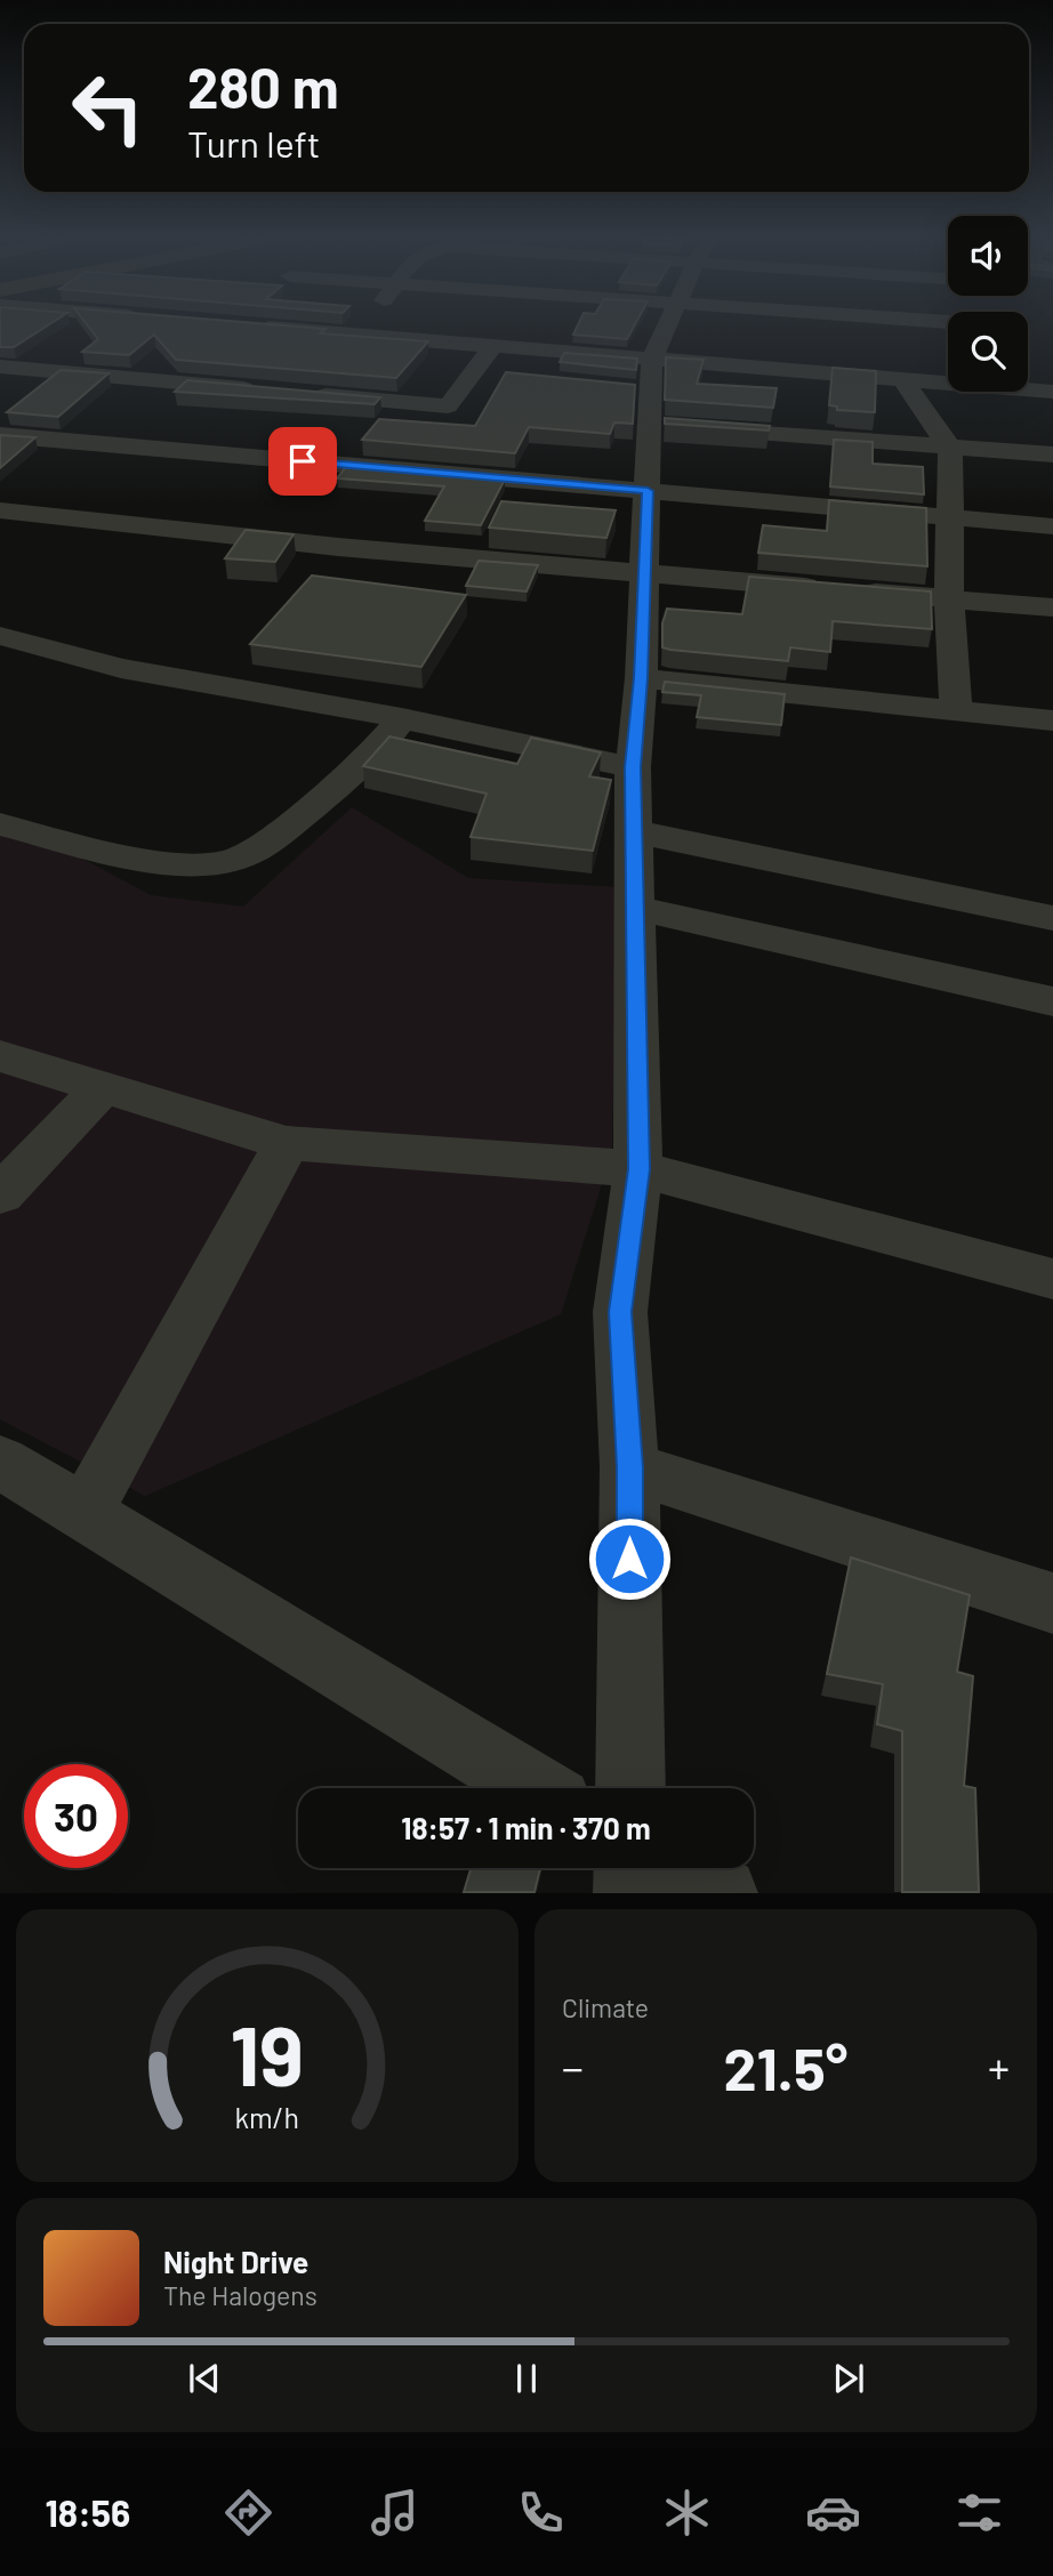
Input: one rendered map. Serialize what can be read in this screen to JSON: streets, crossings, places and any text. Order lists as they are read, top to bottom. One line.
{"page":{"turn":["280 m","Turn left"],"limit":"30","trip":"18:57 · 1 min · 370 m","tile":"Climate","heat":["−","21.5°","+"],"song":["Night Drive","The Halogens"],"tabs":"18:56","gauge":["19","km/h"]}}
